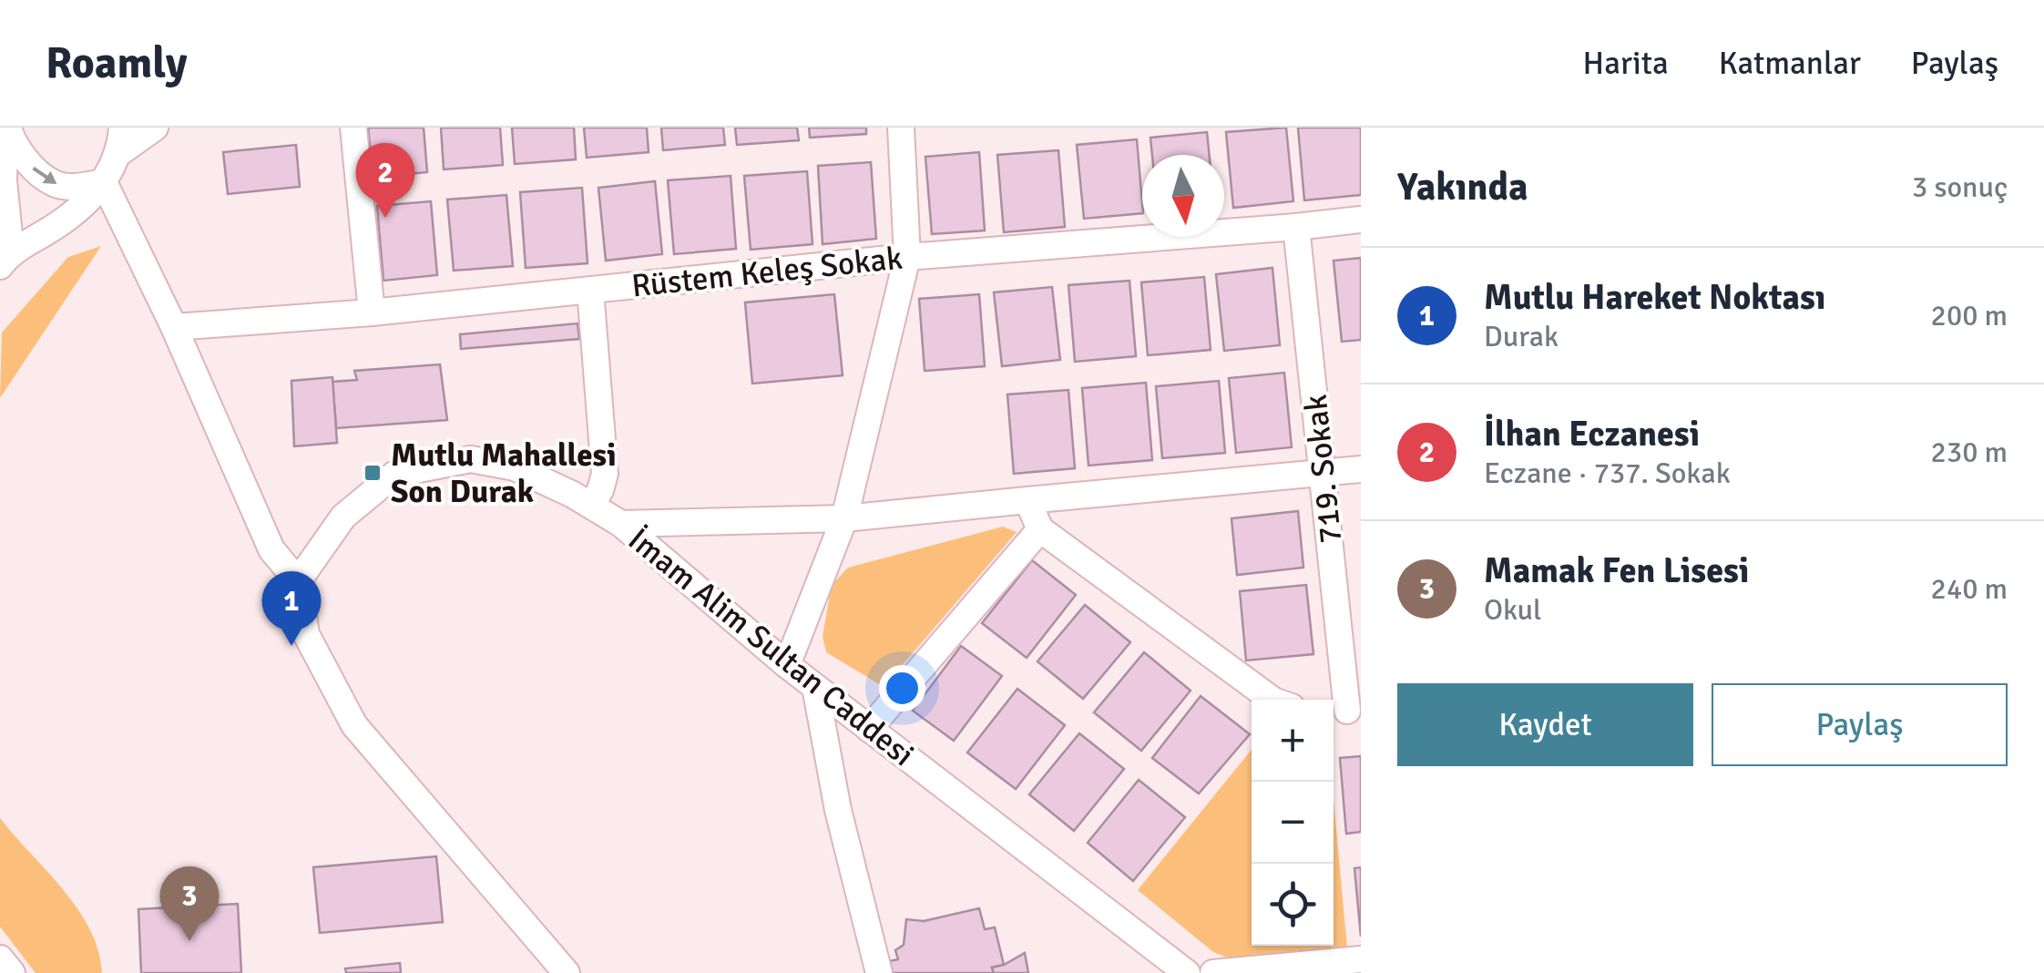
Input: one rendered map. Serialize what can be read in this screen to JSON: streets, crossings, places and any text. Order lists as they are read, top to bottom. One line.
{"streets":{"street":["Rüstem Keleş Sokak","719. Sokak","İmam Alim Sultan Caddesi"]},"crossings":[["Rüstem Keleş Sokak","719. Sokak"]],"places":{"transit":["Mutlu Mahallesi Son Durak"]},"north":"bottom","page":{"header":"Roamly","nav":["Harita","Katmanlar","Paylaş"],"heading":["Yakında","3 sonuç"],"pins":["2","1","3"],"list":[{"mark":"1","name":"Mutlu Hareket Noktası","note":"Durak","value":"200 m"},{"mark":"2","name":"İlhan Eczanesi","note":"Eczane · 737. Sokak","value":"230 m"},{"mark":"3","name":"Mamak Fen Lisesi","note":"Okul","value":"240 m"}],"buttons":["Kaydet","Paylaş"],"map_buttons":["+","−"]}}
